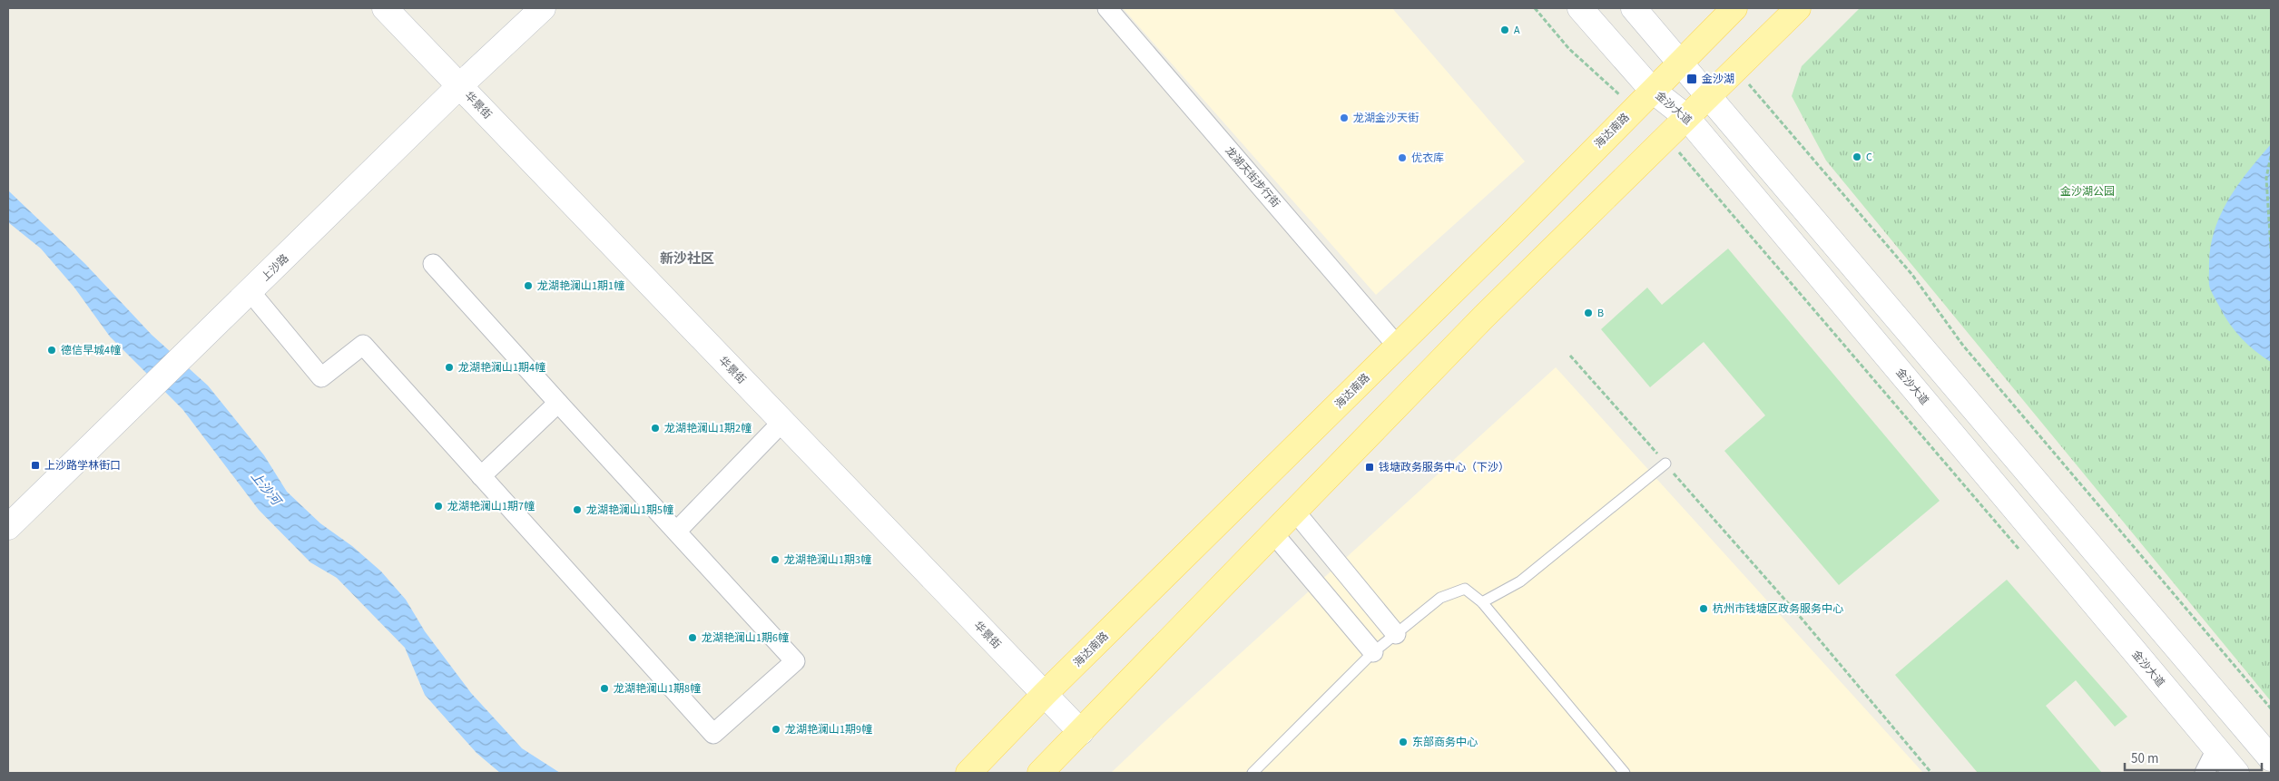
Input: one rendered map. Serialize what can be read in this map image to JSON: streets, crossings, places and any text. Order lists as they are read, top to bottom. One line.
{"streets":{"main road":["海达南路"],"street":["华景街","金沙大道","龙湖天街步行街","上沙路"]},"crossings":[["华景街","海达南路"],["华景街","上沙路"],["金沙大道","海达南路"],["海达南路","龙湖天街步行街"]],"districts":["新沙社区"],"water":["上沙河"],"parks":["金沙湖公园"],"places":{"other":["A","龙湖金沙天街","C","优衣库","龙湖艳澜山1期1幢","B","德信早城4幢","龙湖艳澜山1期4幢","龙湖艳澜山1期2幢","龙湖艳澜山1期7幢","龙湖艳澜山1期5幢","龙湖艳澜山1期3幢","杭州市钱塘区政务服务中心","龙湖艳澜山1期6幢","龙湖艳澜山1期8幢","龙湖艳澜山1期9幢","东部商务中心"],"transit":["金沙湖","上沙路学林街口","钱塘政务服务中心（下沙）"]},"scale_bar":"50 m"}
